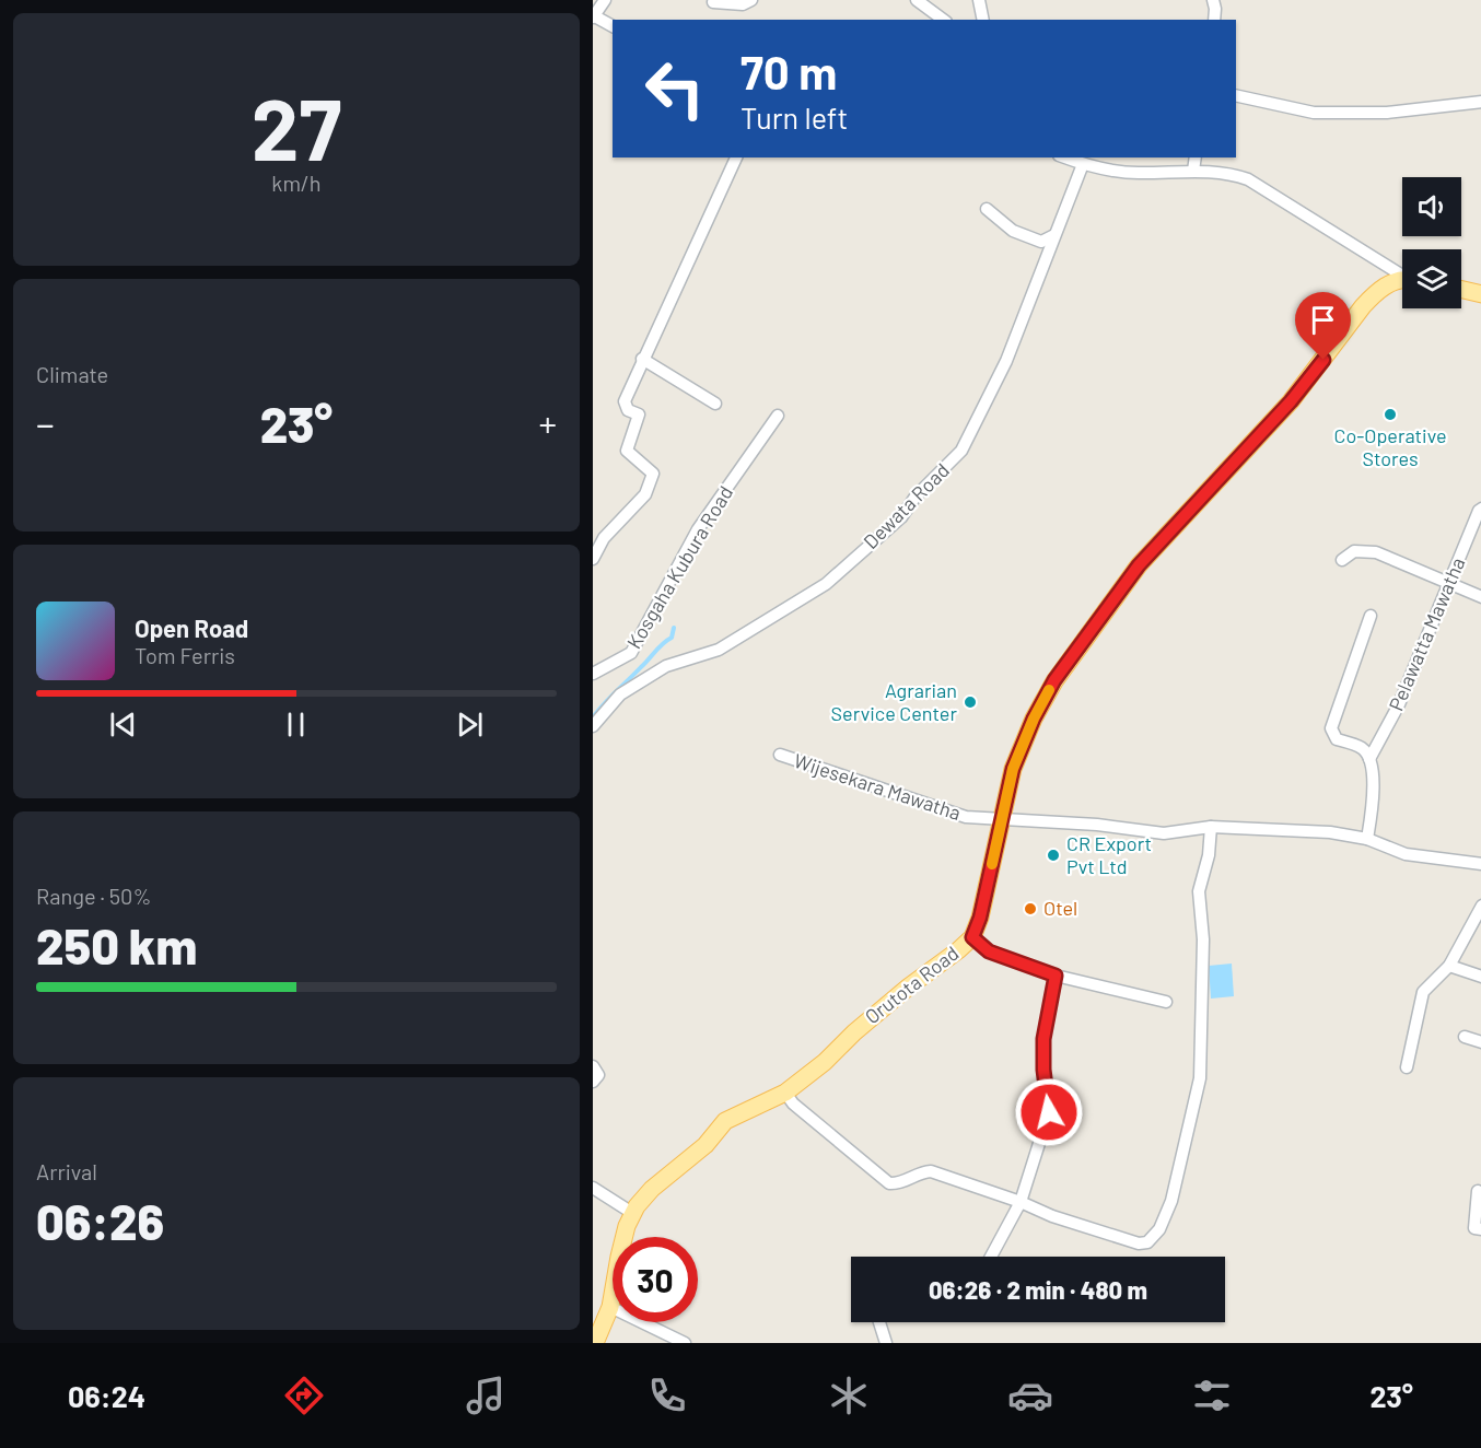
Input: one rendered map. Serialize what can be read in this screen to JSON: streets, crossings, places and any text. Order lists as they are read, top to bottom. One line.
{"streets":{"main road":["Orutota Road"],"street":["Dewata Road","Kosgaha Kubura Road","Pelawatta Mawatha","Wijesekara Mawatha"]},"crossings":[["Wijesekara Mawatha","Orutota Road"]],"places":["Co-Operative Stores","Agrarian Service Center","CR Export Pvt Ltd","Otel"],"page":{"tile":[["27","km/h"],"Climate",["Range · 50%","250 km"],["Arrival","06:26"]],"turn":["70 m","Turn left"],"heat":["−","23°","+"],"song":["Open Road","Tom Ferris"],"limit":"30","trip":"06:26 · 2 min · 480 m","tabs":["06:24","23°"]}}
